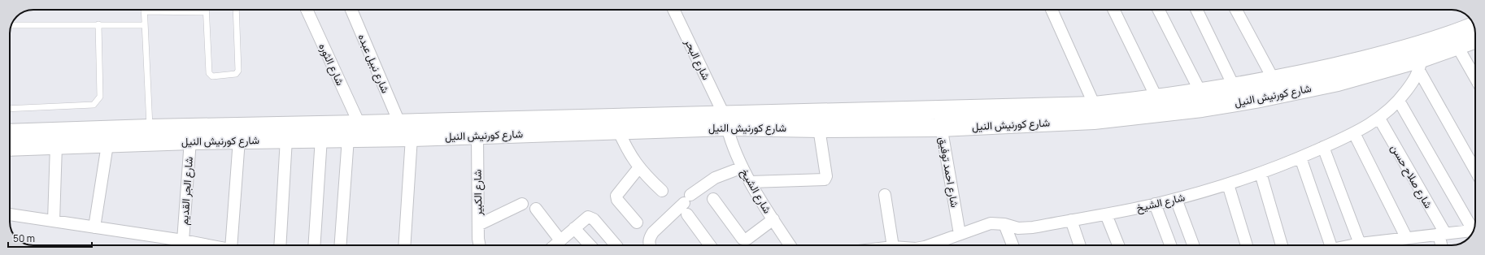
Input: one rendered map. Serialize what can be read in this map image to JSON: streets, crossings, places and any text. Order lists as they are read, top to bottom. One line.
{"streets":{"main road":["شارع كورنيش النيل"],"street":["شارع البحر","شارع نبيل عبده","شارع الثوره","شارع احمد توفيق","شارع صلاح حسن","شارع الجر القديم","شارع الشيخ","شارع الكبير"]},"crossings":[["شارع البحر","شارع كورنيش النيل"],["شارع البحر","شارع الشيخ"],["شارع نبيل عبده","شارع كورنيش النيل"],["شارع الثوره","شارع كورنيش النيل"],["شارع كورنيش النيل","شارع احمد توفيق"],["شارع كورنيش النيل","شارع الجر القديم"],["شارع كورنيش النيل","شارع الشيخ"],["شارع كورنيش النيل","شارع الكبير"],["شارع احمد توفيق","شارع الشيخ"],["شارع صلاح حسن","شارع الشيخ"]],"scale_bar":"50 m"}
